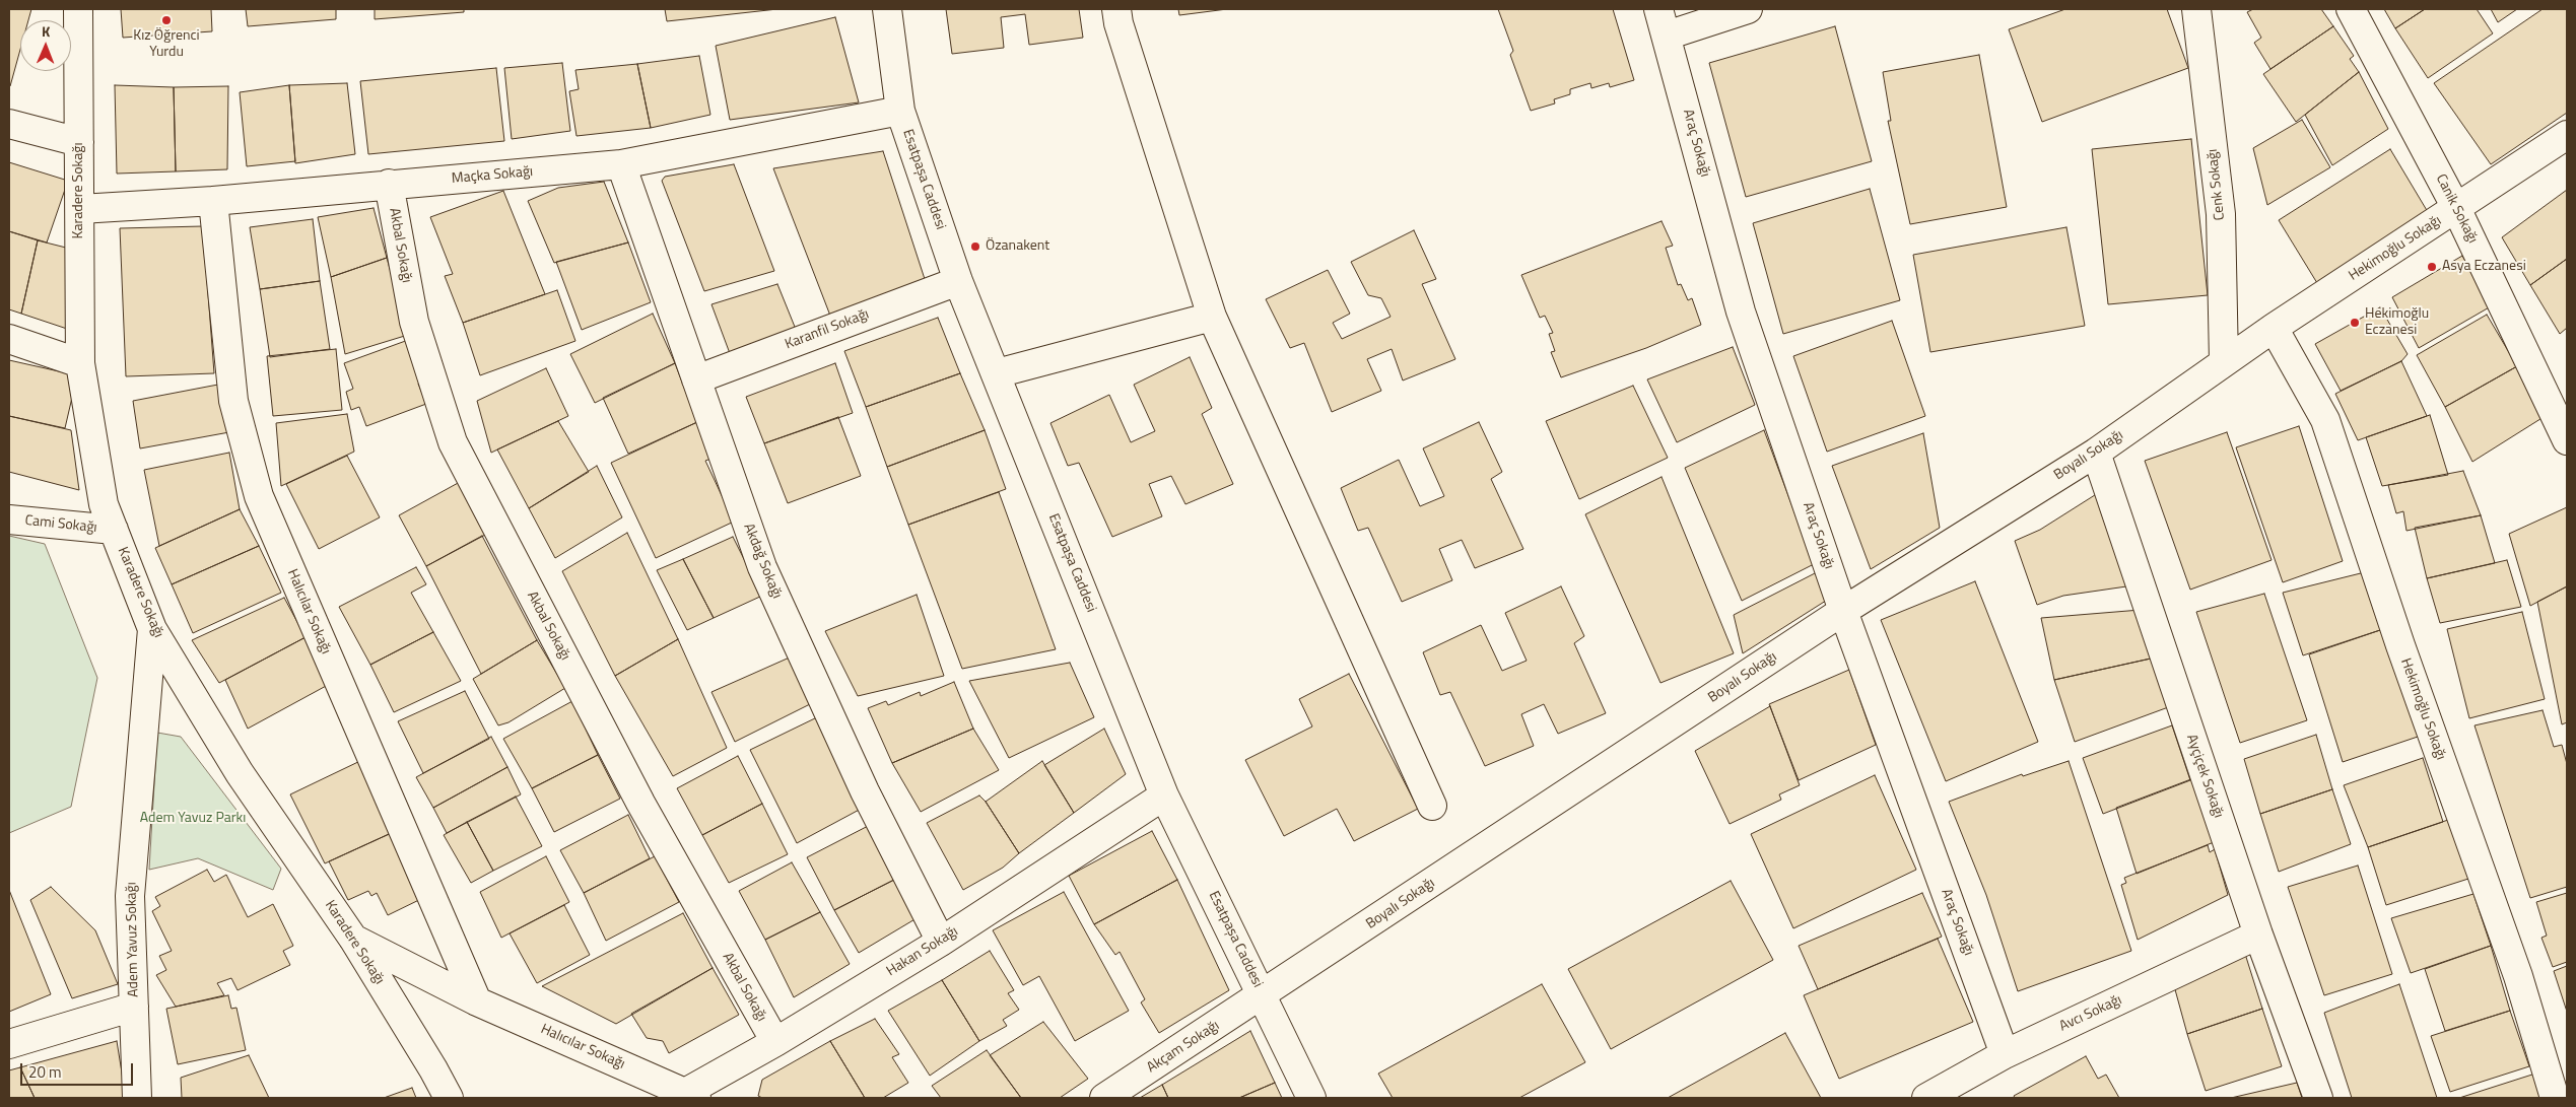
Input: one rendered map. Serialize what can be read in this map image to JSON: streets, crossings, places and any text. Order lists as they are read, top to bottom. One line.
{"streets":{"street":["Araç Sokağı","Maçka Sokağı","Esatpaşa Caddesi","Cenk Sokağı","Karadere Sokağı","Canik Sokağı","Akbal Sokağı","Hekimoğlu Sokağı","Karanfil Sokağı","Boyalı Sokağı","Cami Sokağı","Akdağ Sokağı","Halıcılar Sokağı","Ayçiçek Sokağı","Adem Yavuz Sokağı","Hakan Sokağı","Avcı Sokağı","Akçam Sokağı"]},"crossings":[["Araç Sokağı","Boyalı Sokağı"],["Araç Sokağı","Avcı Sokağı"],["Maçka Sokağı","Esatpaşa Caddesi"],["Maçka Sokağı","Karadere Sokağı"],["Maçka Sokağı","Akbal Sokağı"],["Maçka Sokağı","Akdağ Sokağı"],["Maçka Sokağı","Halıcılar Sokağı"],["Esatpaşa Caddesi","Karanfil Sokağı"],["Esatpaşa Caddesi","Boyalı Sokağı"],["Esatpaşa Caddesi","Hakan Sokağı"],["Esatpaşa Caddesi","Akçam Sokağı"],["Cenk Sokağı","Hekimoğlu Sokağı"],["Cenk Sokağı","Boyalı Sokağı"],["Karadere Sokağı","Cami Sokağı"],["Karadere Sokağı","Halıcılar Sokağı"],["Karadere Sokağı","Adem Yavuz Sokağı"],["Canik Sokağı","Hekimoğlu Sokağı"],["Akbal Sokağı","Hakan Sokağı"],["Hekimoğlu Sokağı","Boyalı Sokağı"],["Karanfil Sokağı","Akdağ Sokağı"],["Boyalı Sokağı","Ayçiçek Sokağı"],["Boyalı Sokağı","Akçam Sokağı"],["Akdağ Sokağı","Hakan Sokağı"],["Halıcılar Sokağı","Hakan Sokağı"],["Ayçiçek Sokağı","Avcı Sokağı"]],"parks":["Adem Yavuz Parkı"],"places":["Kız Öğrenci Yurdu","Özanakent","Asya Eczanesi","Hekimoğlu Eczanesi"],"scale_bar":"20 m","north":"top"}
